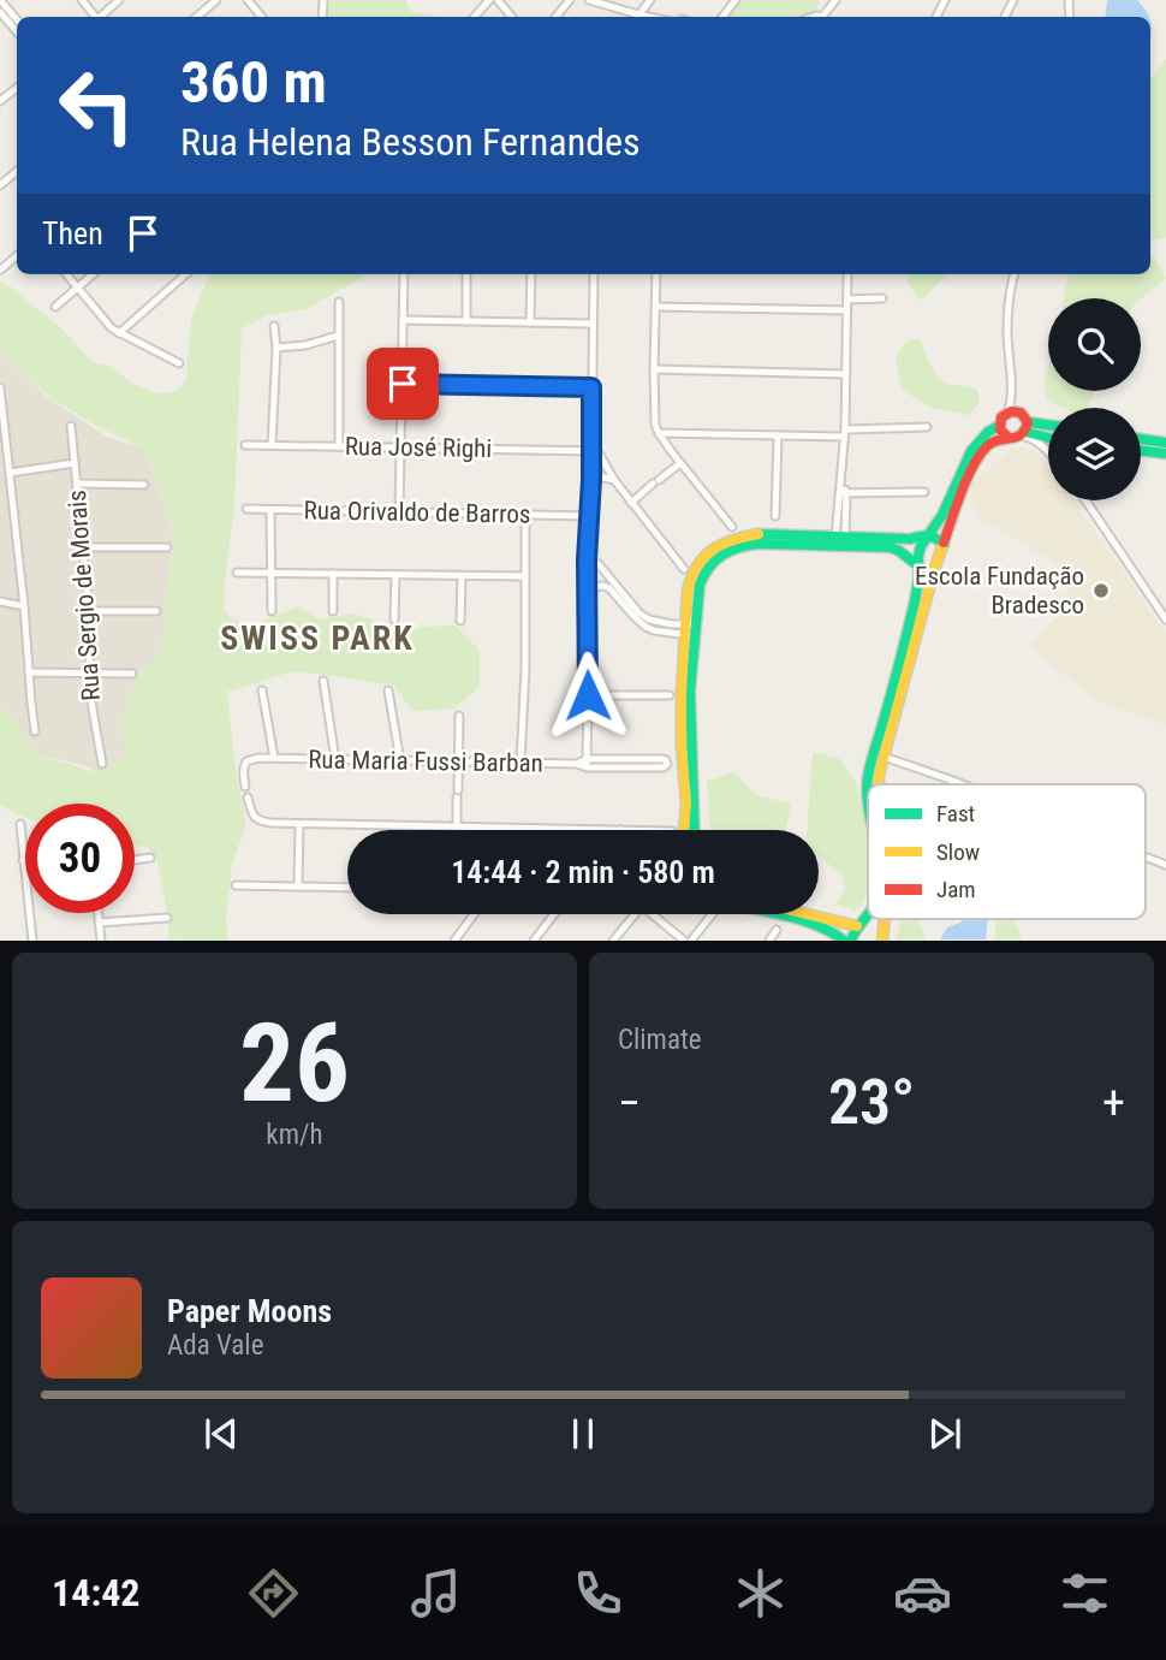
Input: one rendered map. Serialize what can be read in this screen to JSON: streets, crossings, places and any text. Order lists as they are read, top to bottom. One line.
{"streets":{"street":["Rua José Righi","Rua Orivaldo de Barros","Rua Sergio de Morais","Rua Maria Fussi Barban"]},"districts":["SWISS PARK"],"places":["Escola Fundação Bradesco"],"legend":["Fast","Slow","Jam"],"page":{"turn":["360 m","Rua Helena Besson Fernandes"],"then":"Then","limit":"30","trip":"14:44 · 2 min · 580 m","tile":[["26","km/h"],"Climate"],"heat":["−","23°","+"],"song":["Paper Moons","Ada Vale"],"tabs":"14:42"}}
